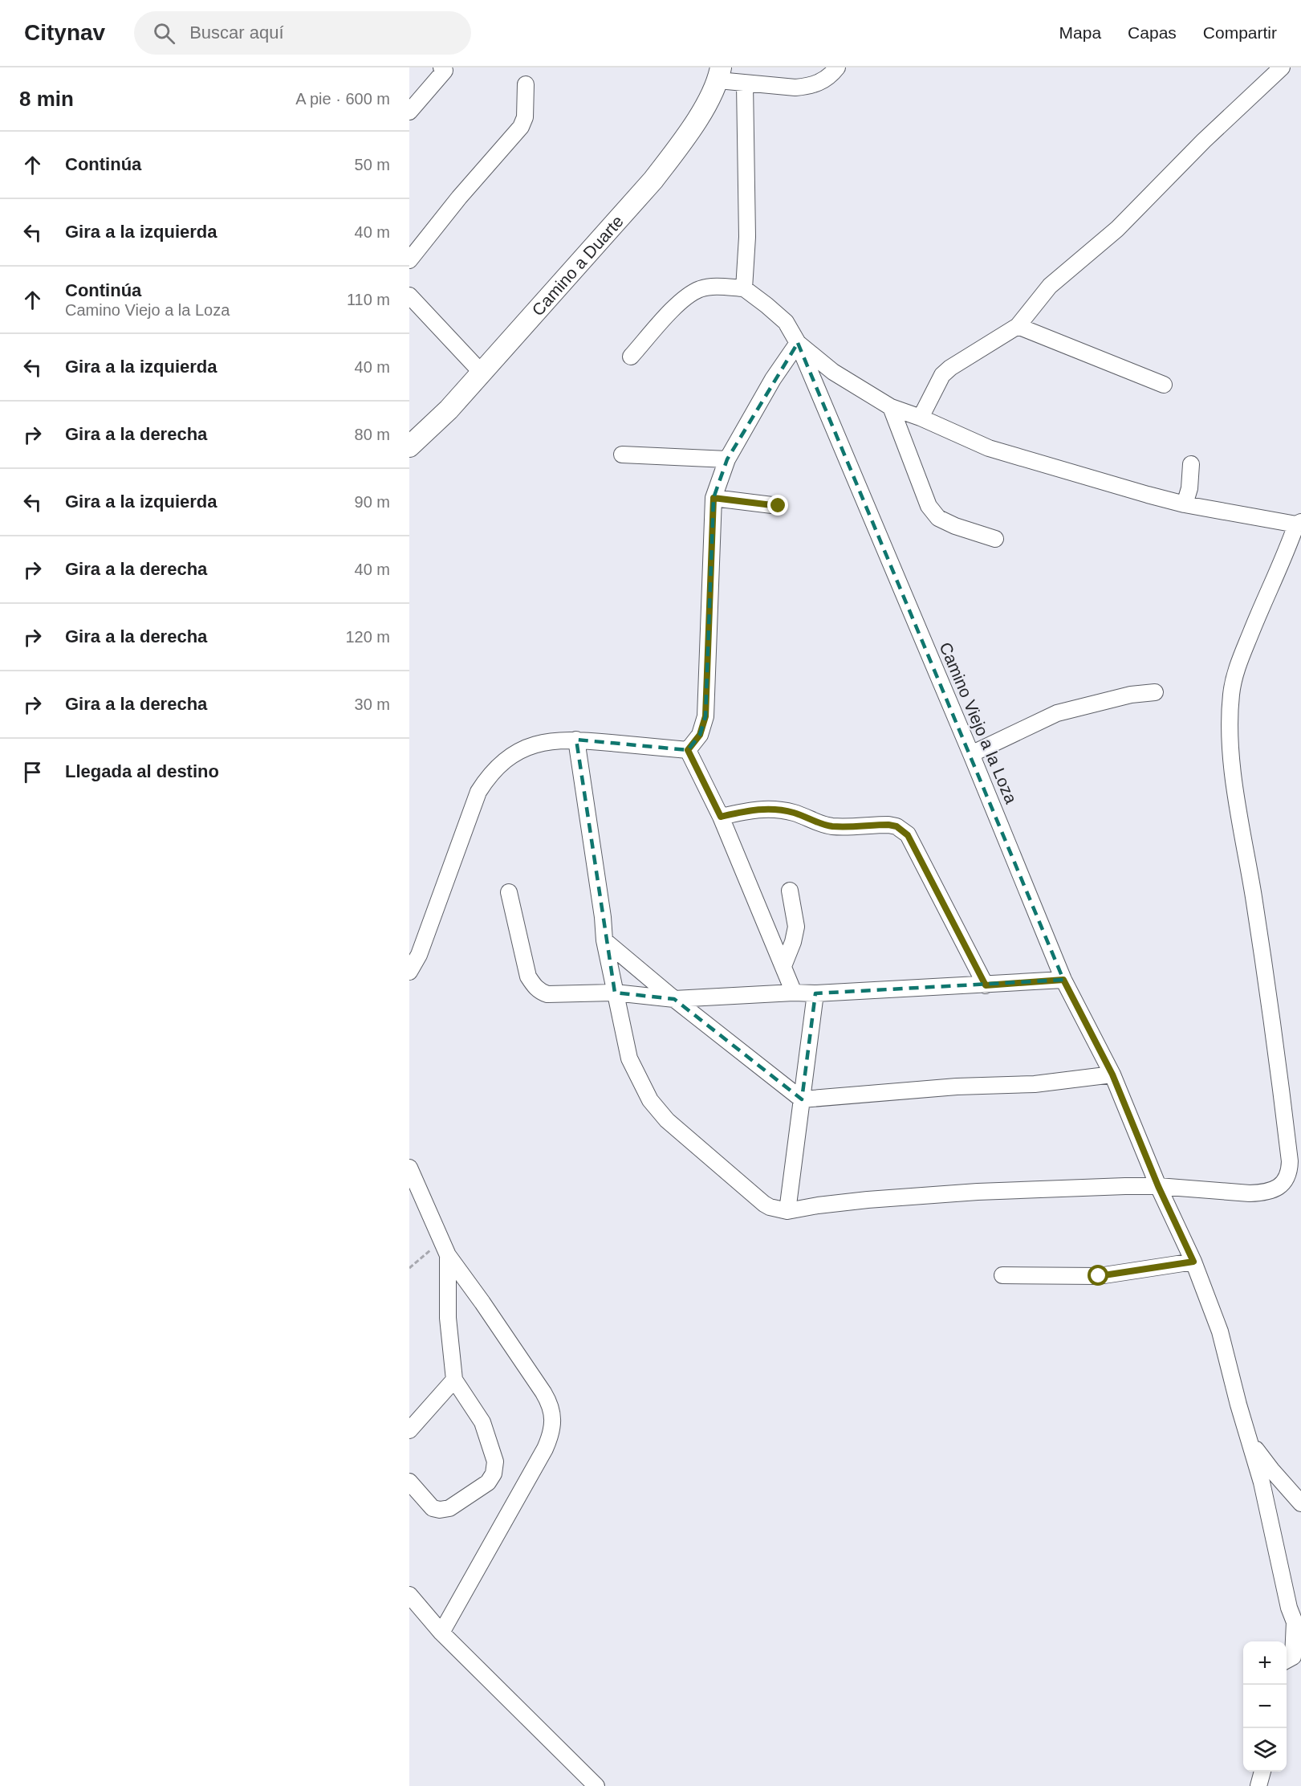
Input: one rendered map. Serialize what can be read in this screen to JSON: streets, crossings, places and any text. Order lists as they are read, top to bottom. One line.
{"streets":{"street":["Camino a Duarte","Camino Viejo a la Loza"]},"page":{"header":"Citynav","search":"Buscar aquí","nav":["Mapa","Capas","Compartir"],"heading":["8 min","A pie · 600 m"],"list":[["Continúa","50 m"],["Gira a la izquierda","40 m"],["Continúa","Camino Viejo a la Loza","110 m"],["Gira a la izquierda","40 m"],["Gira a la derecha","80 m"],["Gira a la izquierda","90 m"],["Gira a la derecha","40 m"],["Gira a la derecha","120 m"],["Gira a la derecha","30 m"],"Llegada al destino"],"map_buttons":["+","−"]}}
